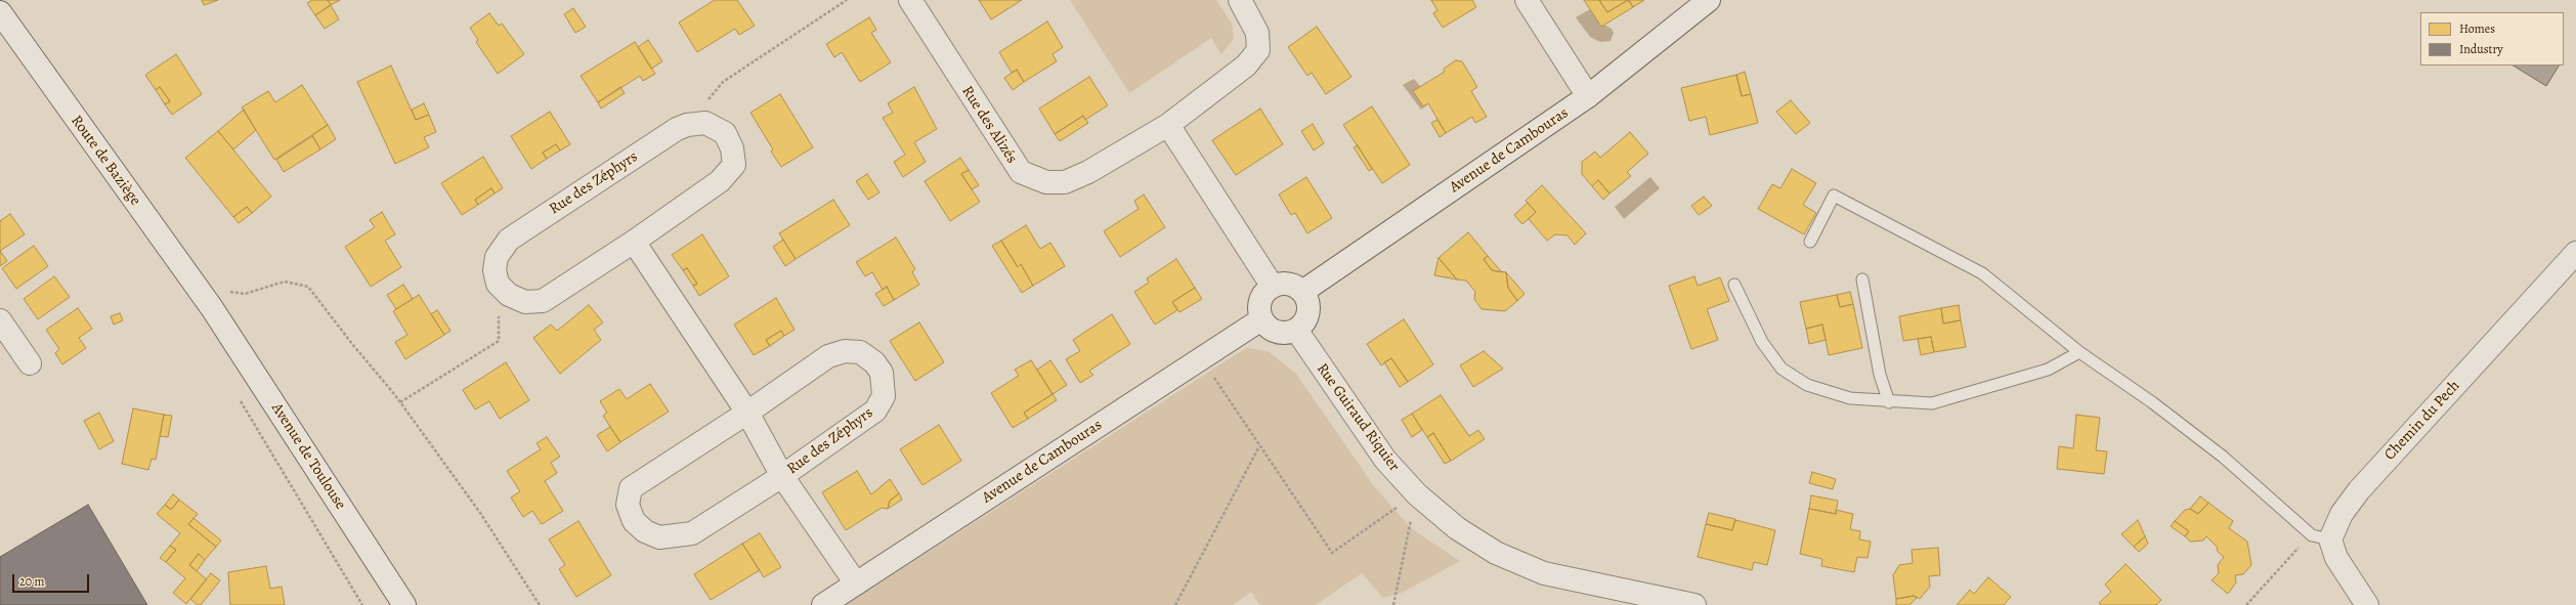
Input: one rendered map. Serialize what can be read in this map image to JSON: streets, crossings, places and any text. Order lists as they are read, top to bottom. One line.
{"streets":{"street":["Rue des Alizés","Avenue de Cambouras","Route de Baziège","Rue des Zéphyrs","Rue Guiraud Riquier","Chemin du Pech","Avenue de Toulouse"]},"crossings":[["Avenue de Cambouras","Rue des Zéphyrs"],["Avenue de Cambouras","Rue Guiraud Riquier"],["Route de Baziège","Avenue de Toulouse"]],"legend":["Homes","Industry"],"scale_bar":"20 m"}
